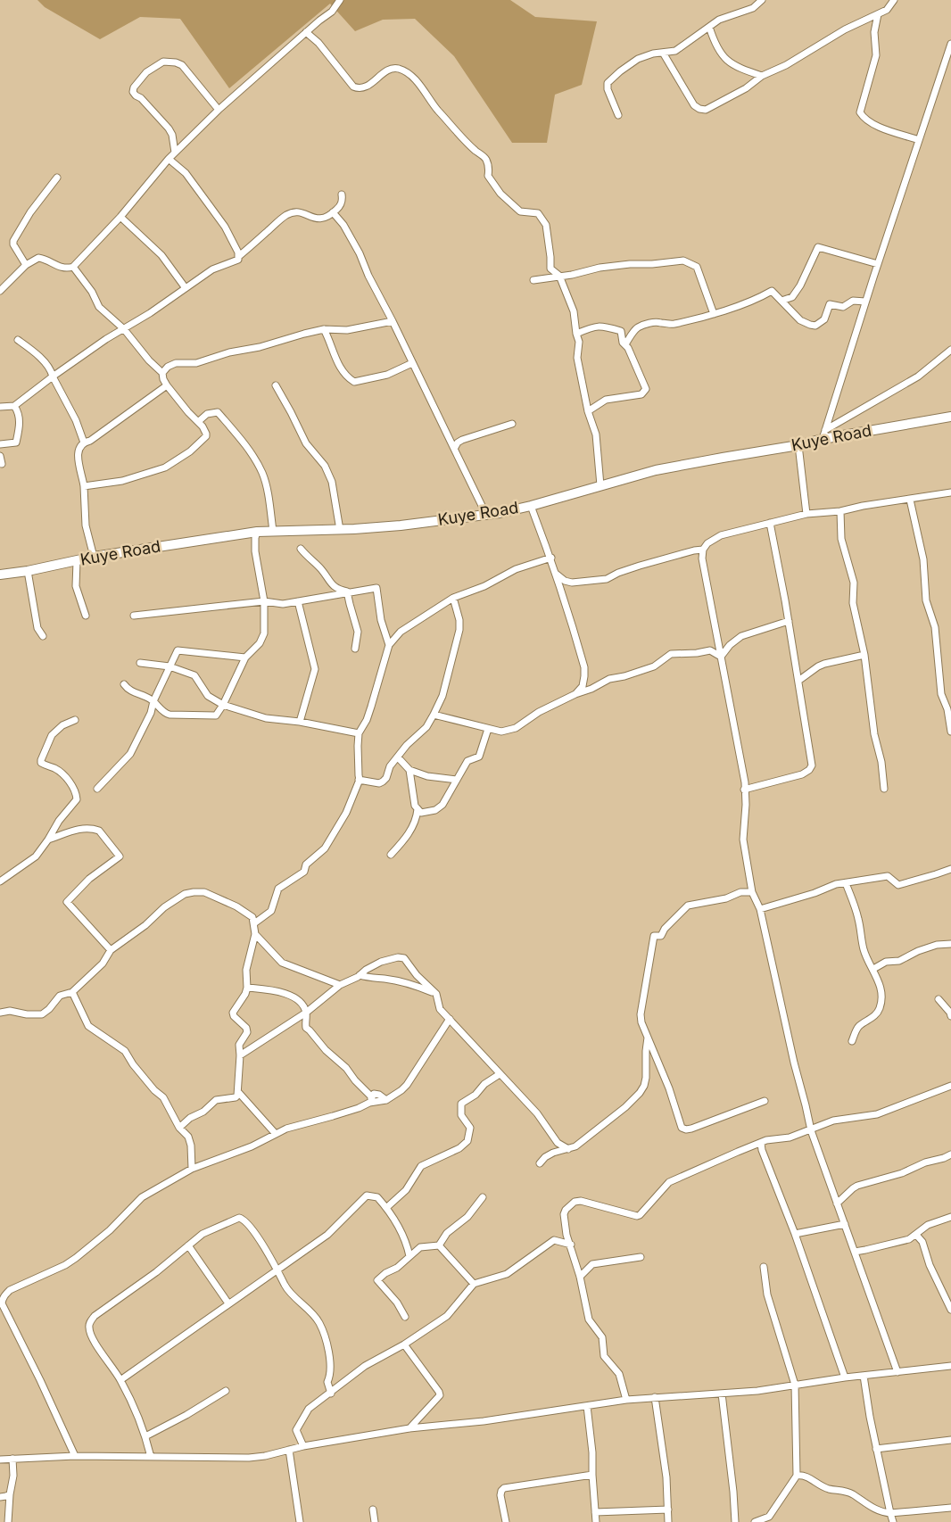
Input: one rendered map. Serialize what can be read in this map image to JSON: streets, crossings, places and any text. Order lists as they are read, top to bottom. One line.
{"streets":{"street":["Kuye Road"]}}
